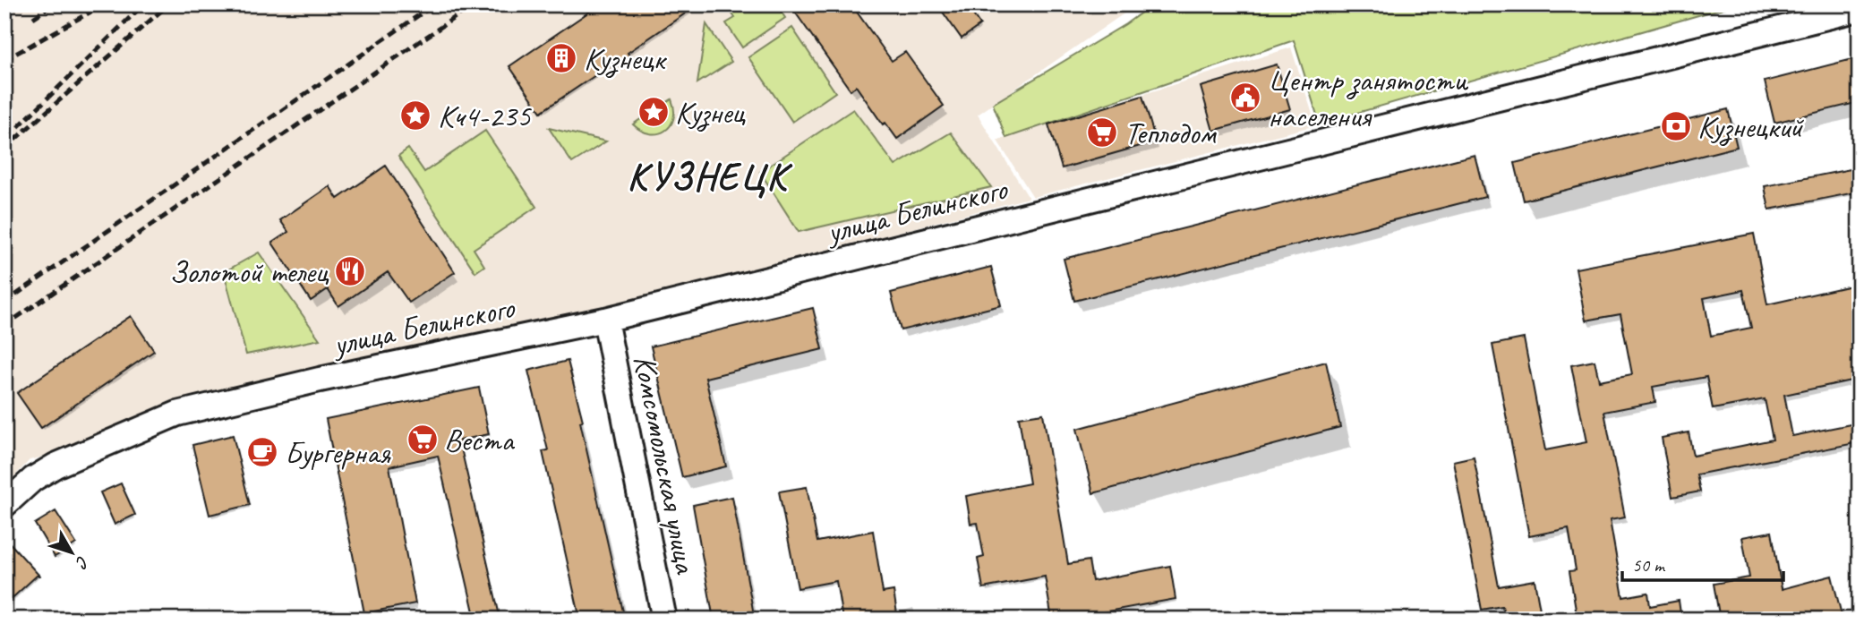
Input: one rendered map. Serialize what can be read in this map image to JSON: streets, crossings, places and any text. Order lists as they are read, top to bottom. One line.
{"streets":{"street":["улица Белинского","Комсомольская улица"]},"crossings":[["улица Белинского","Комсомольская улица"]],"districts":["КУЗНЕЦК"],"places":{"building":["Кузнецк"],"public building":["Центр занятости населения"],"place":["Кузнец","Кч4-235"],"bank":["Кузнецкий"],"supermarket":["Теплодом","Веста"],"restaurant":["Золотой телец"],"cafe":["Бургерная"]},"scale_bar":"50 m","north":"bottom right"}
